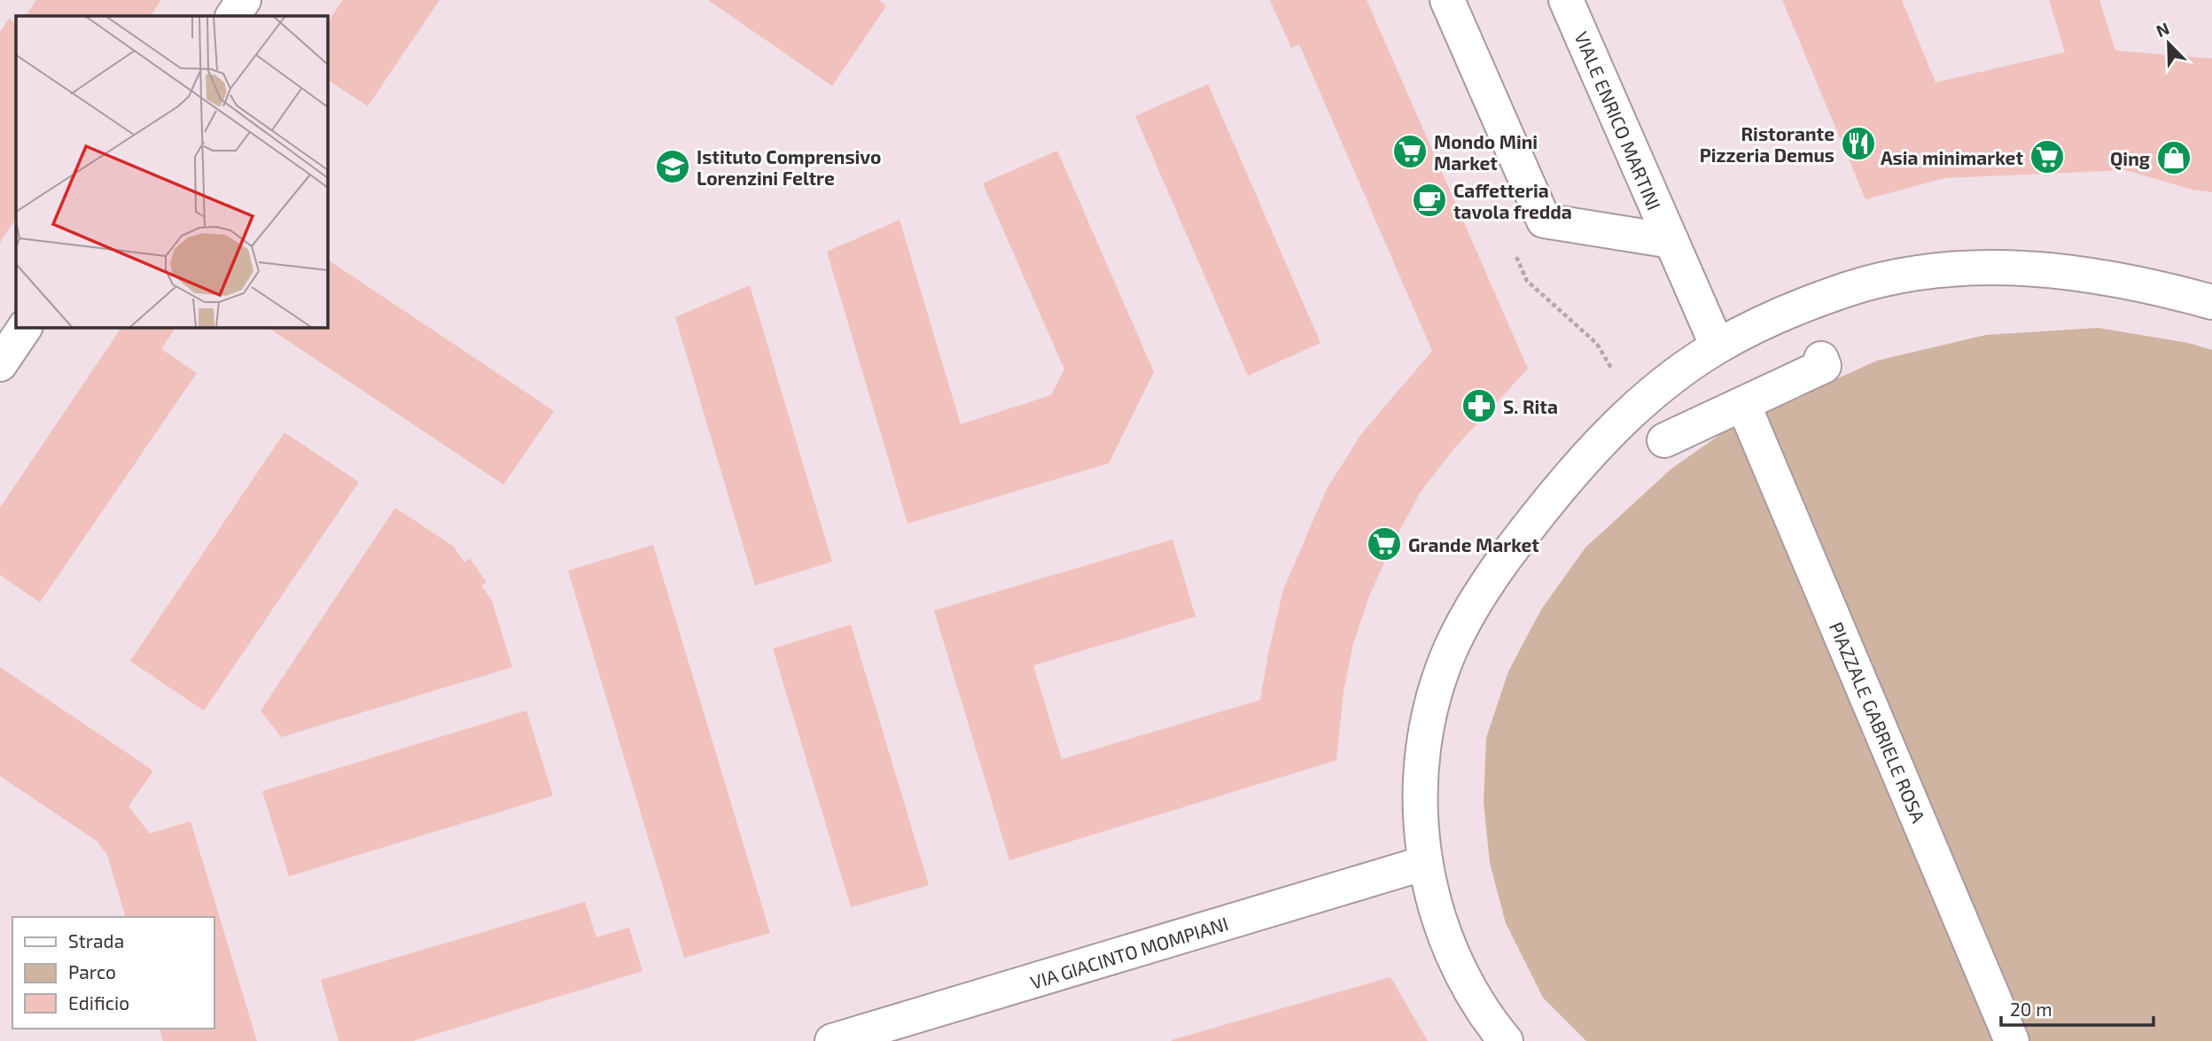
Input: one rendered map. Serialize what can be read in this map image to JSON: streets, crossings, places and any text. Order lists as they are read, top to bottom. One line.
{"streets":{"street":["VIALE ENRICO MARTINI","PIAZZALE GABRIELE ROSA","VIA GIACINTO MOMPIANI"]},"places":{"restaurant":["Ristorante Pizzeria Demus"],"supermarket":["Mondo Mini Market","Asia minimarket","Grande Market"],"shop":["Qing"],"school or university":["Istituto Comprensivo Lorenzini Feltre"],"cafe":["Caffetteria tavola fredda"],"pharmacy":["S. Rita"]},"legend":["Strada","Parco","Edificio"],"scale_bar":"20 m","north":"top left"}
